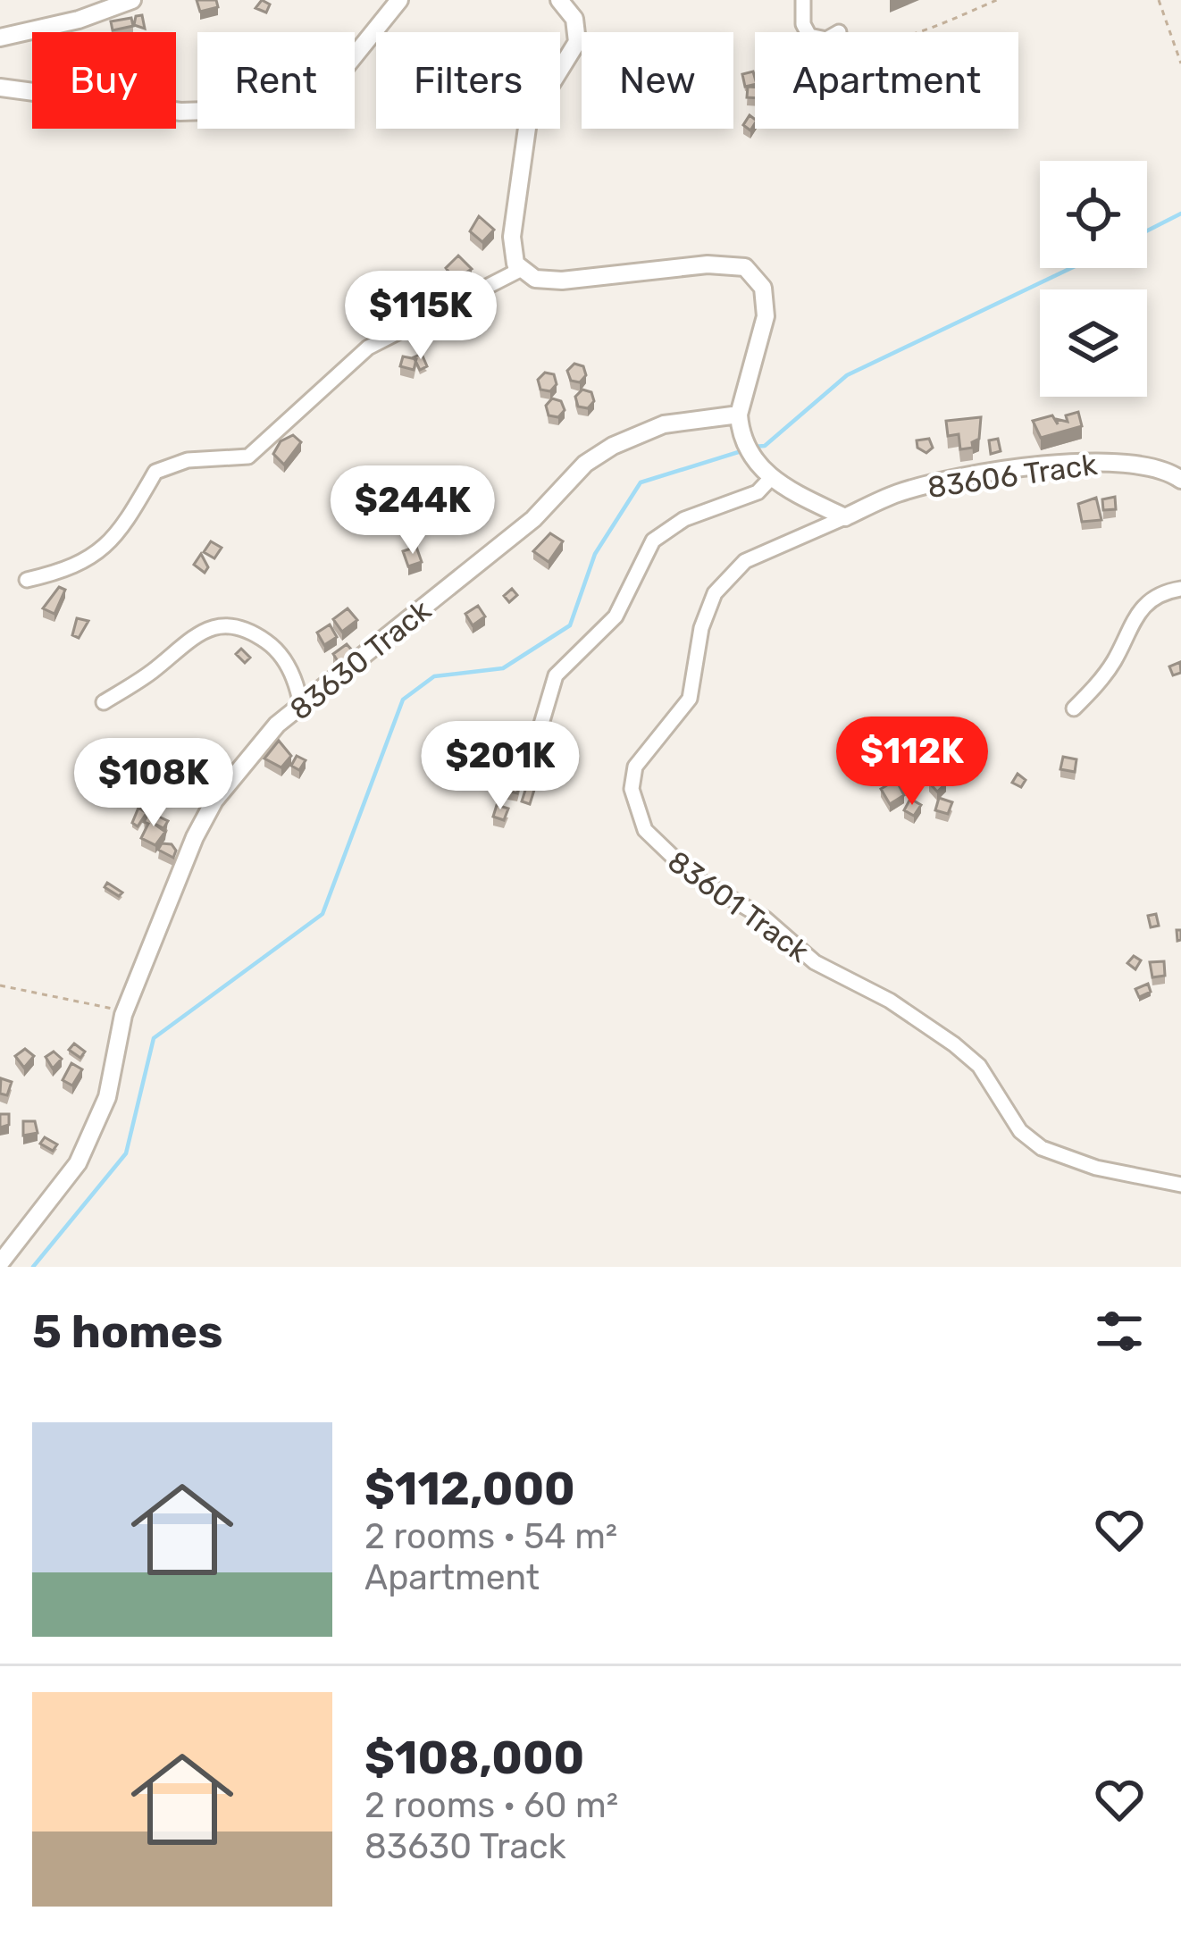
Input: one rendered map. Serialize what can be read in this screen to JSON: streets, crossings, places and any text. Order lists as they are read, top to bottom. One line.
{"streets":{"street":["83606 Track","83630 Track","83601 Track"]},"crossings":[["83606 Track","83601 Track"]],"page":{"chip":["Buy","Rent","Filters","New","Apartment"],"price":["$115K","$244K","$112K","$201K","$108K"],"heading":"5 homes","list":[{"name":"$112,000","note":"2 rooms · 54 m² · Apartment"},{"name":"$108,000","note":"2 rooms · 60 m² · 83630 Track"}]}}
